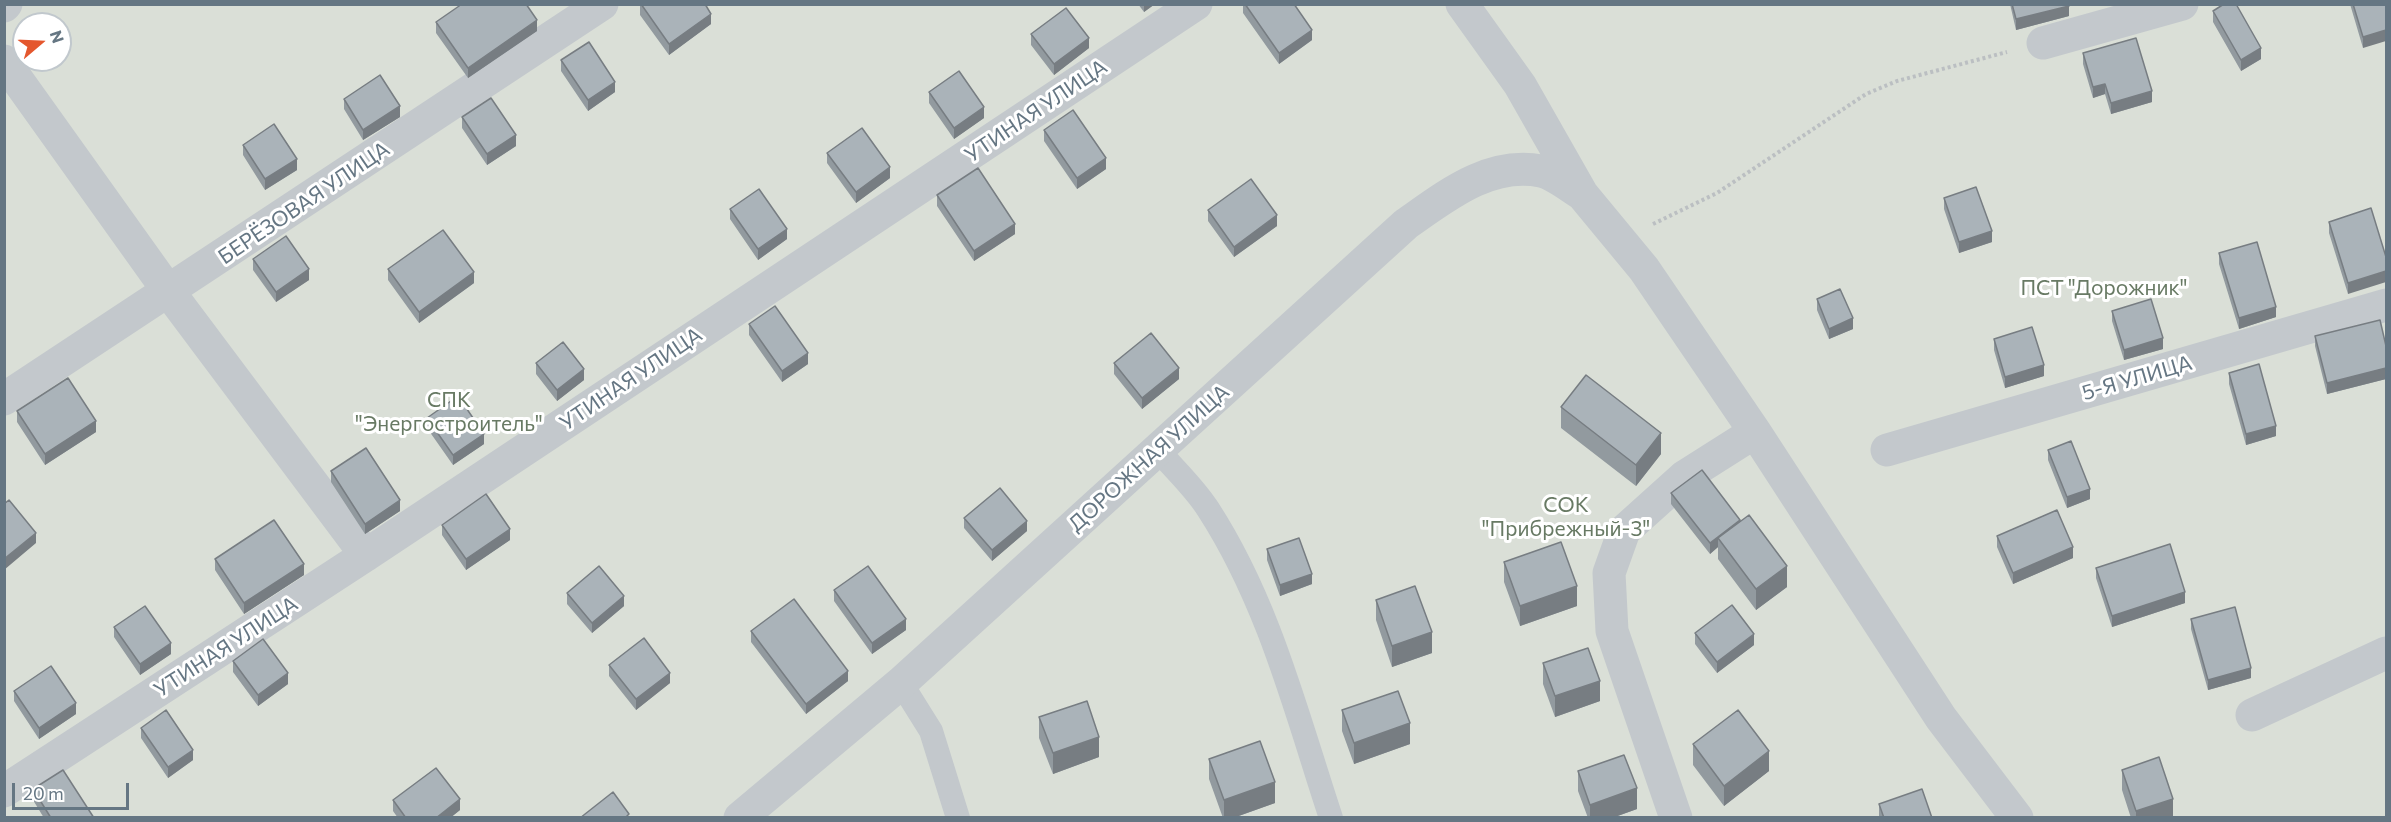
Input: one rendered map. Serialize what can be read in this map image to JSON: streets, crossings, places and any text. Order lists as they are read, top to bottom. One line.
{"streets":{"street":["УТИНАЯ УЛИЦА","БЕРЁЗОВАЯ УЛИЦА","5-Я УЛИЦА","ДОРОЖНАЯ УЛИЦА"]},"parks":["ПСТ \"Дорожник\"","СПК \"Энергостроитель\"","СОК \"Прибрежный-3\""],"scale_bar":"20 m","north":"right"}
